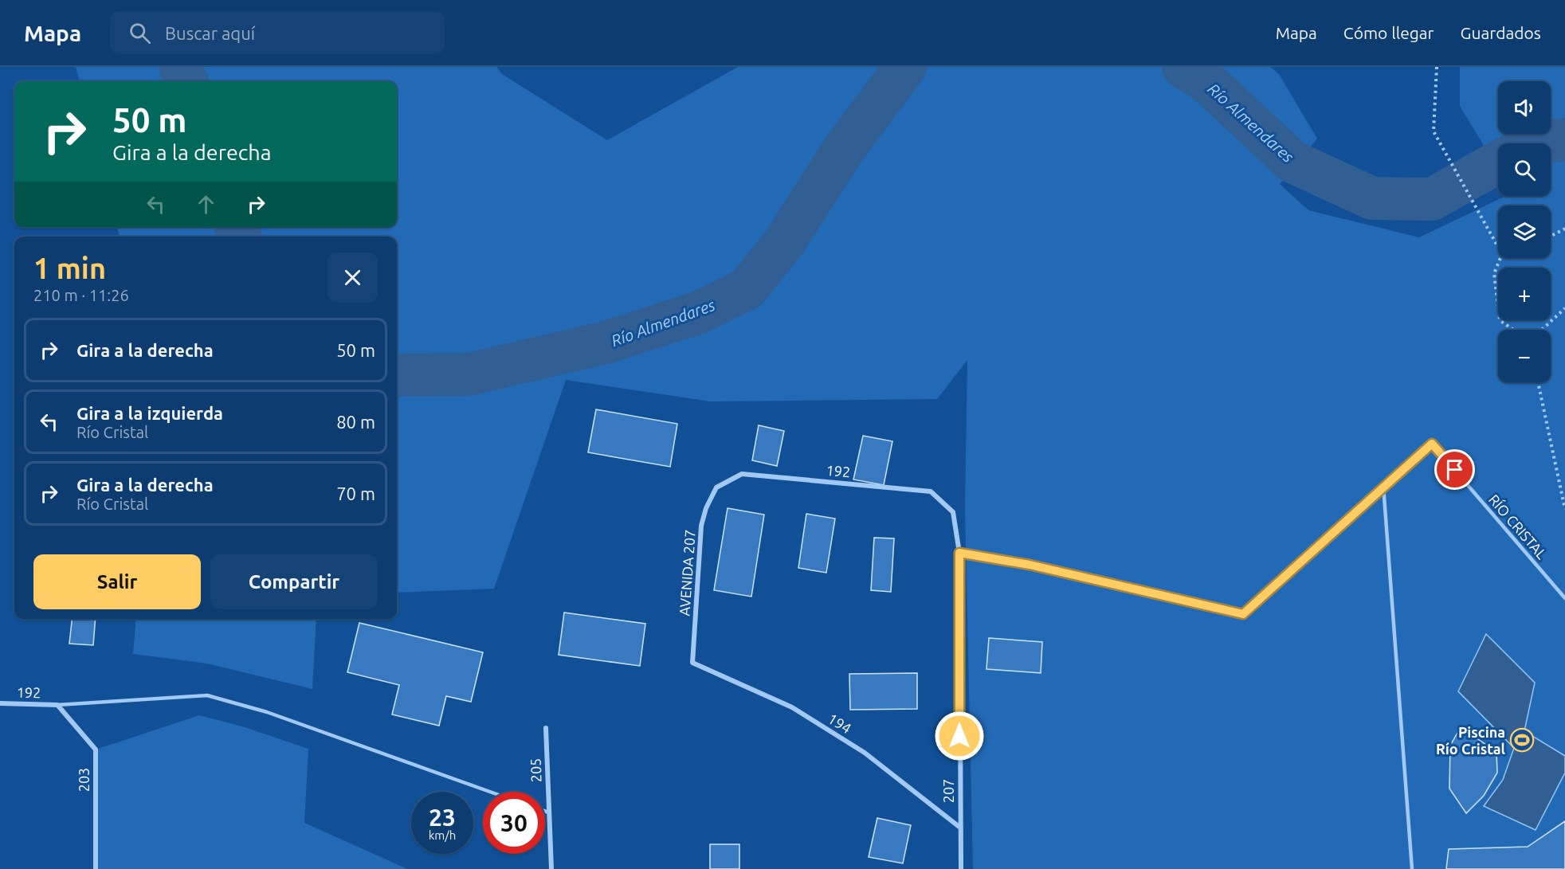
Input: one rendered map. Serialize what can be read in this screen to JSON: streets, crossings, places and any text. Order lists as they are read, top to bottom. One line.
{"streets":{"street":["192","AVENIDA 207","194","205","203","207"],"lane":["RÍO CRISTAL"]},"crossings":[["192","AVENIDA 207"],["192","203"],["192","207"],["RÍO CRISTAL","207"],["AVENIDA 207","194"],["194","207"]],"water":["Río Almendares"],"places":{"sports":["Piscina Río Cristal"]},"page":{"header":"Mapa","search":"Buscar aquí","nav":["Mapa","Cómo llegar","Guardados"],"map_buttons":["+","−"],"turn":["50 m","Gira a la derecha"],"heading":["1 min","210 m · 11:26"],"list":[{"name":"Gira a la derecha","value":"50 m"},{"name":"Gira a la izquierda","note":"Río Cristal","value":"80 m"},{"name":"Gira a la derecha","note":"Río Cristal","value":"70 m"}],"buttons":["Salir","Compartir"],"speed":"23 km/h","limit":"30"}}
